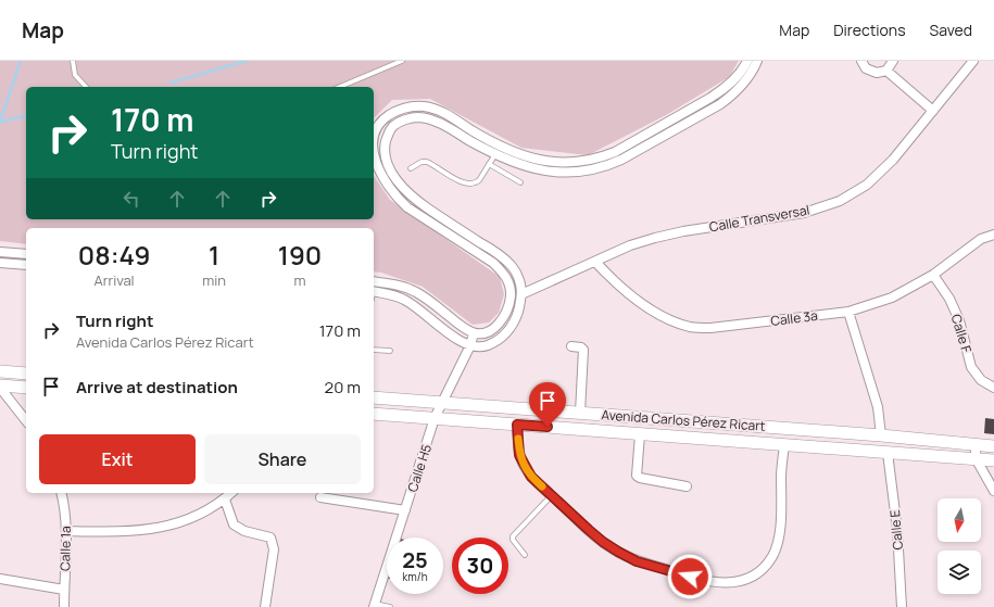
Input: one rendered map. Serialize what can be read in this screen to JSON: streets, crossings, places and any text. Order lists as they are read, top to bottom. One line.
{"streets":{"main road":["Avenida Carlos Pérez Ricart"],"street":["Calle Transversal","Calle 3a","Calle F","Calle H5","Calle E","Calle 1a"]},"crossings":[["Calle Transversal","Calle 3a"],["Calle 3a","Calle F"],["Avenida Carlos Pérez Ricart","Calle H5"],["Avenida Carlos Pérez Ricart","Calle E"]],"north":"bottom","page":{"header":"Map","nav":["Map","Directions","Saved"],"turn":["170 m","Turn right"],"eta":["08:49","Arrival","1","min","190","m"],"list":[{"name":"Turn right","note":"Avenida Carlos Pérez Ricart","value":"170 m"},{"name":"Arrive at destination","value":"20 m"}],"buttons":["Exit","Share"],"speed":"25 km/h","limit":"30"}}
